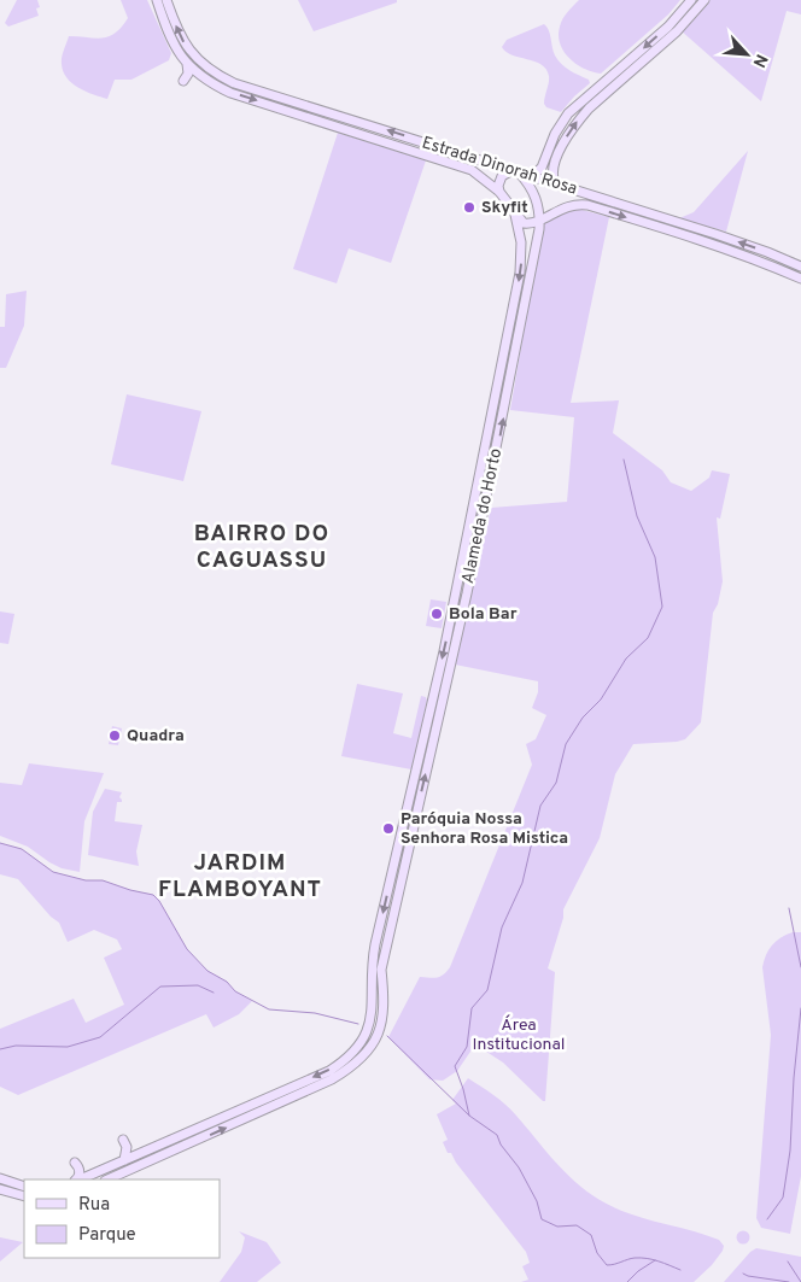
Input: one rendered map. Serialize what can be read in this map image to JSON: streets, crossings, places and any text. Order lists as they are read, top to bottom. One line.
{"streets":{"main road":["Estrada Dinorah Rosa","Alameda do Horto"]},"crossings":[["Estrada Dinorah Rosa","Alameda do Horto"]],"districts":["BAIRRO DO CAGUASSU","JARDIM FLAMBOYANT"],"parks":["Área Institucional"],"places":["Skyfit","Bola Bar","Quadra","Paróquia Nossa Senhora Rosa Mistica"],"legend":["Rua","Parque"],"north":"bottom right"}
